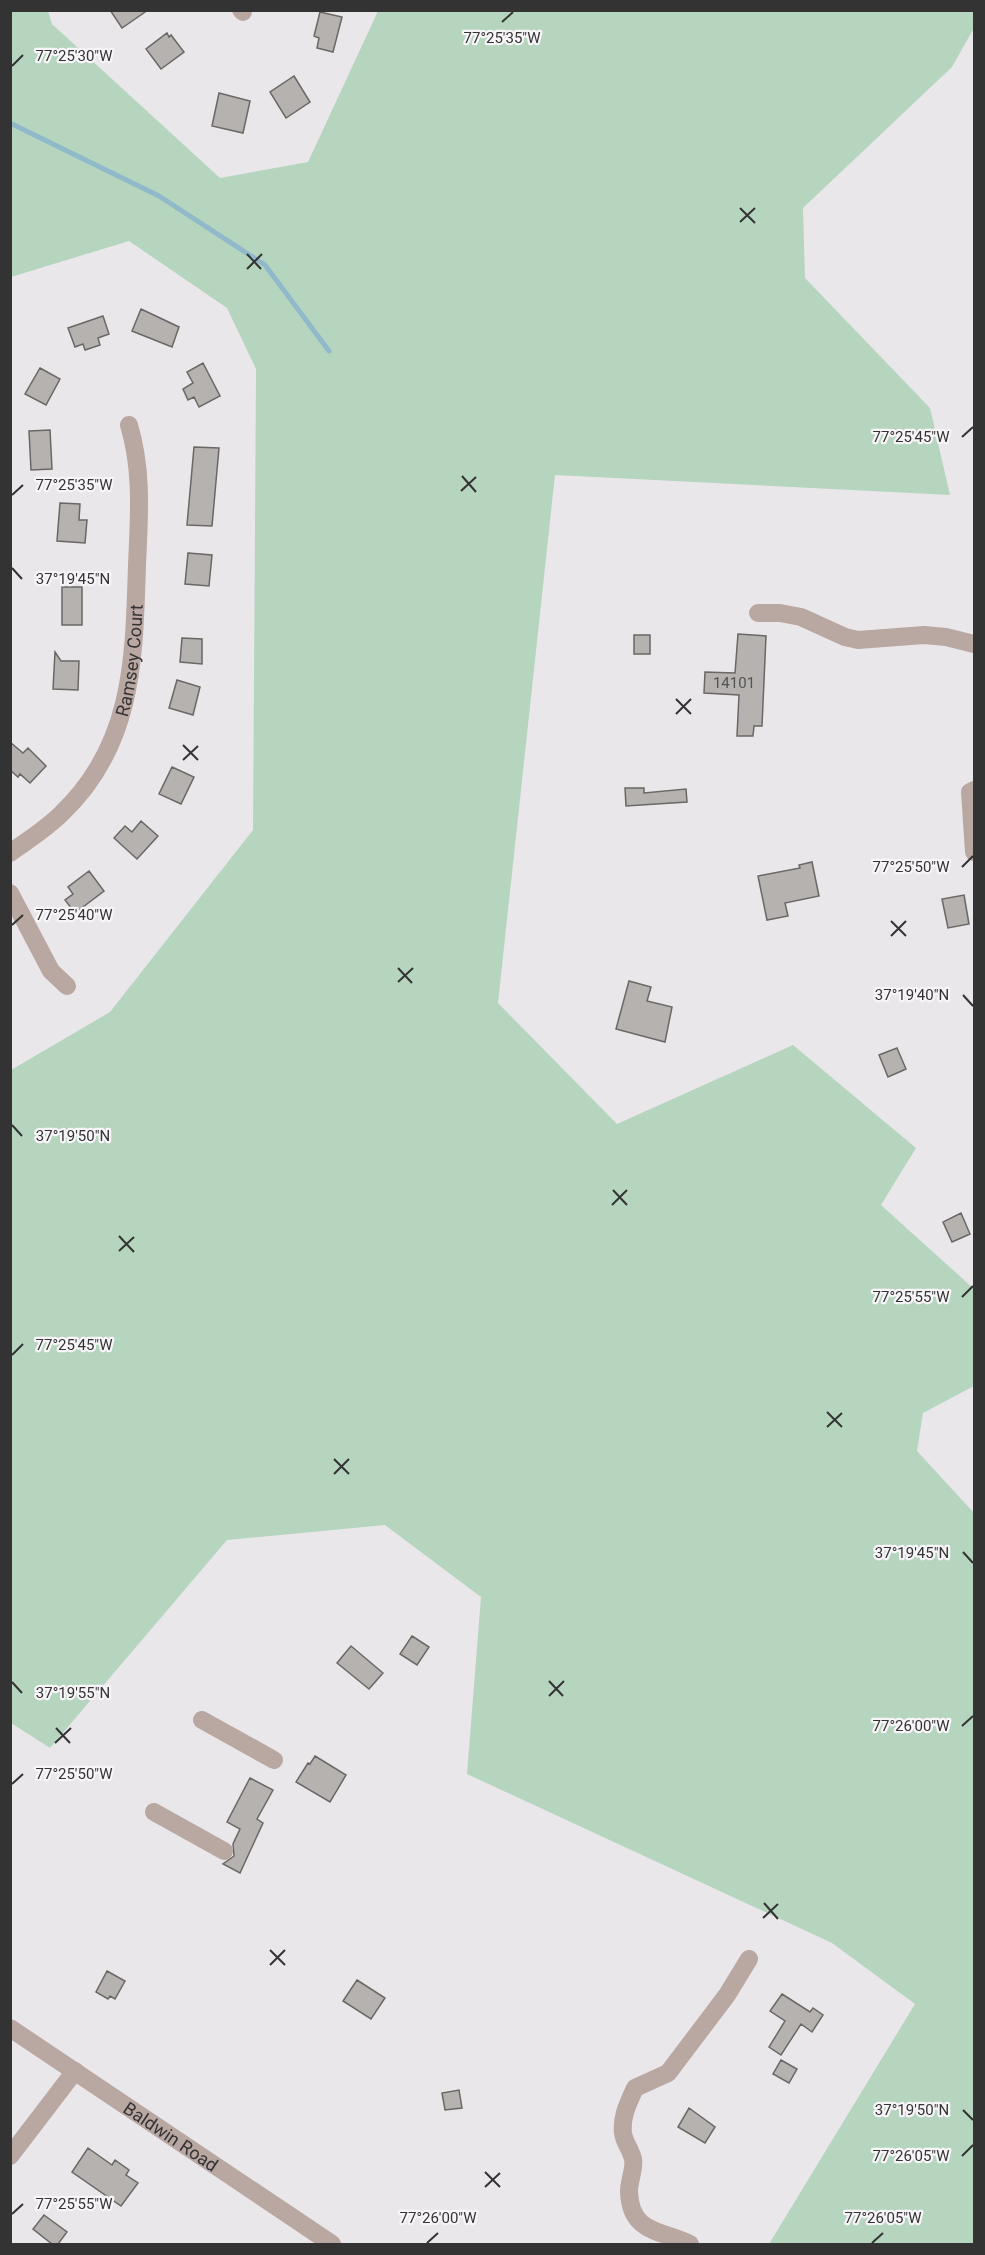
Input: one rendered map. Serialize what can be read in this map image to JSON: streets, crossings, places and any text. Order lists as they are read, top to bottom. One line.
{"streets":{"street":["Ramsey Court","Baldwin Road"]},"house_numbers":["14101"],"coordinates":["77°25'35\"W","77°25'30\"W","77°25'45\"W","37°19'45\"N","77°25'50\"W","77°25'40\"W","37°19'40\"N","37°19'50\"N","77°25'55\"W","37°19'55\"N","77°26'00\"W","77°26'05\"W"]}
